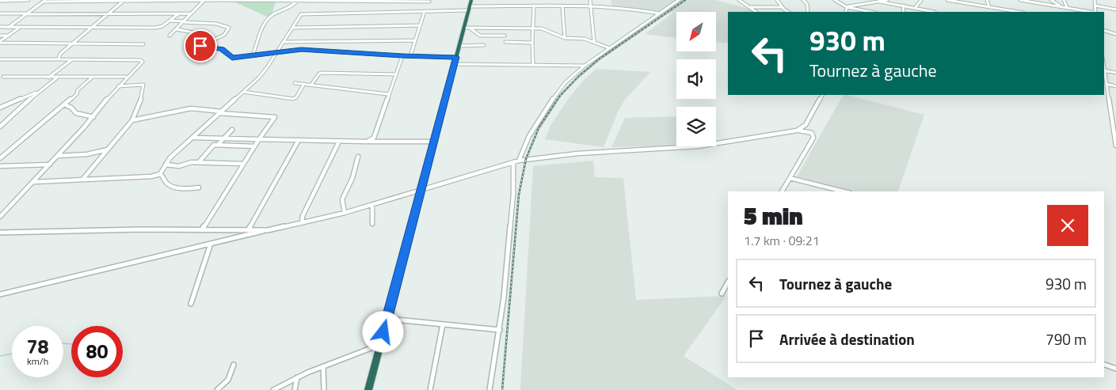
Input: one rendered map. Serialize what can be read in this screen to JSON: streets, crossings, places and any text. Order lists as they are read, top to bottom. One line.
{"north":"bottom left","page":{"turn":["930 m","Tournez à gauche"],"heading":["5 min","1.7 km · 09:21"],"list":[{"name":"Tournez à gauche","value":"930 m"},{"name":"Arrivée à destination","value":"790 m"}],"speed":"78 km/h","limit":"80"}}
